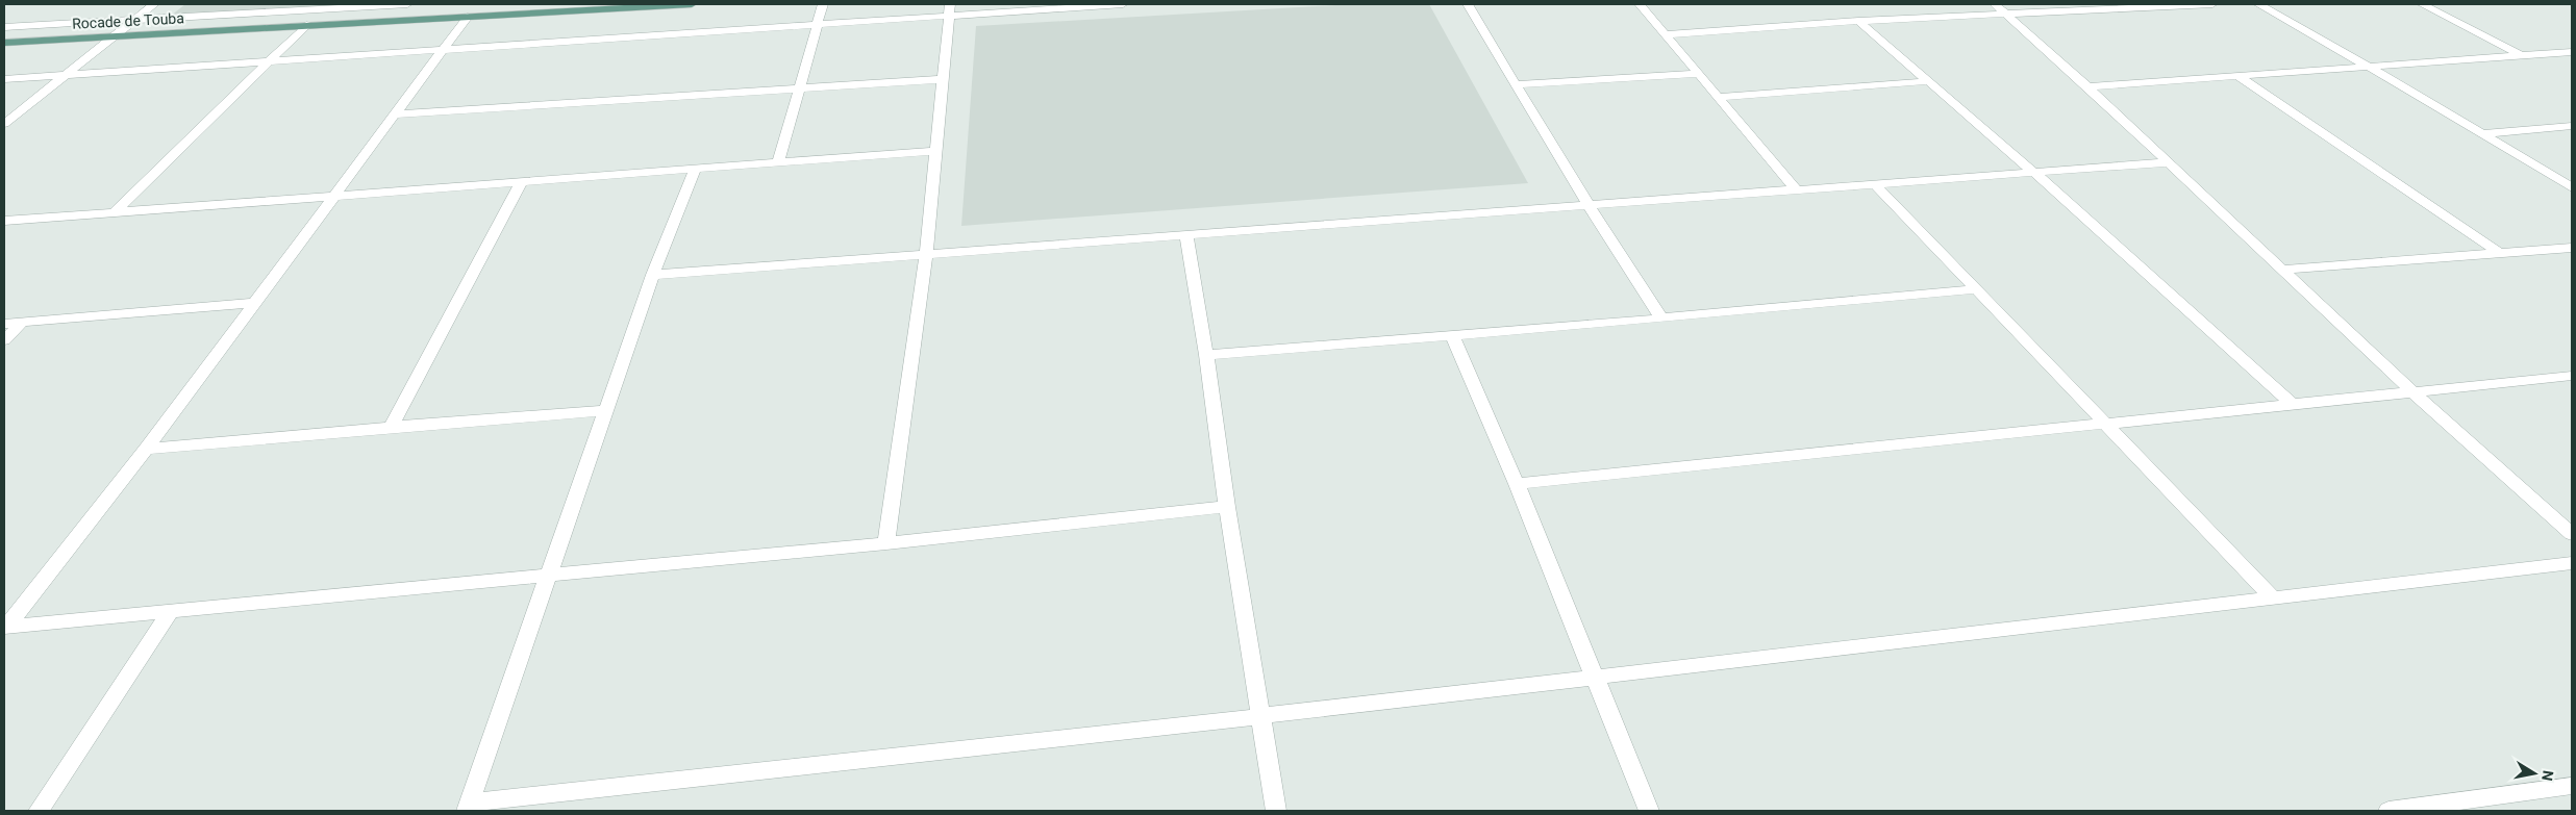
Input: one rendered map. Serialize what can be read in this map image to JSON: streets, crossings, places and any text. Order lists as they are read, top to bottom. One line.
{"streets":{"main road":["Rocade de Touba"]},"north":"right"}
